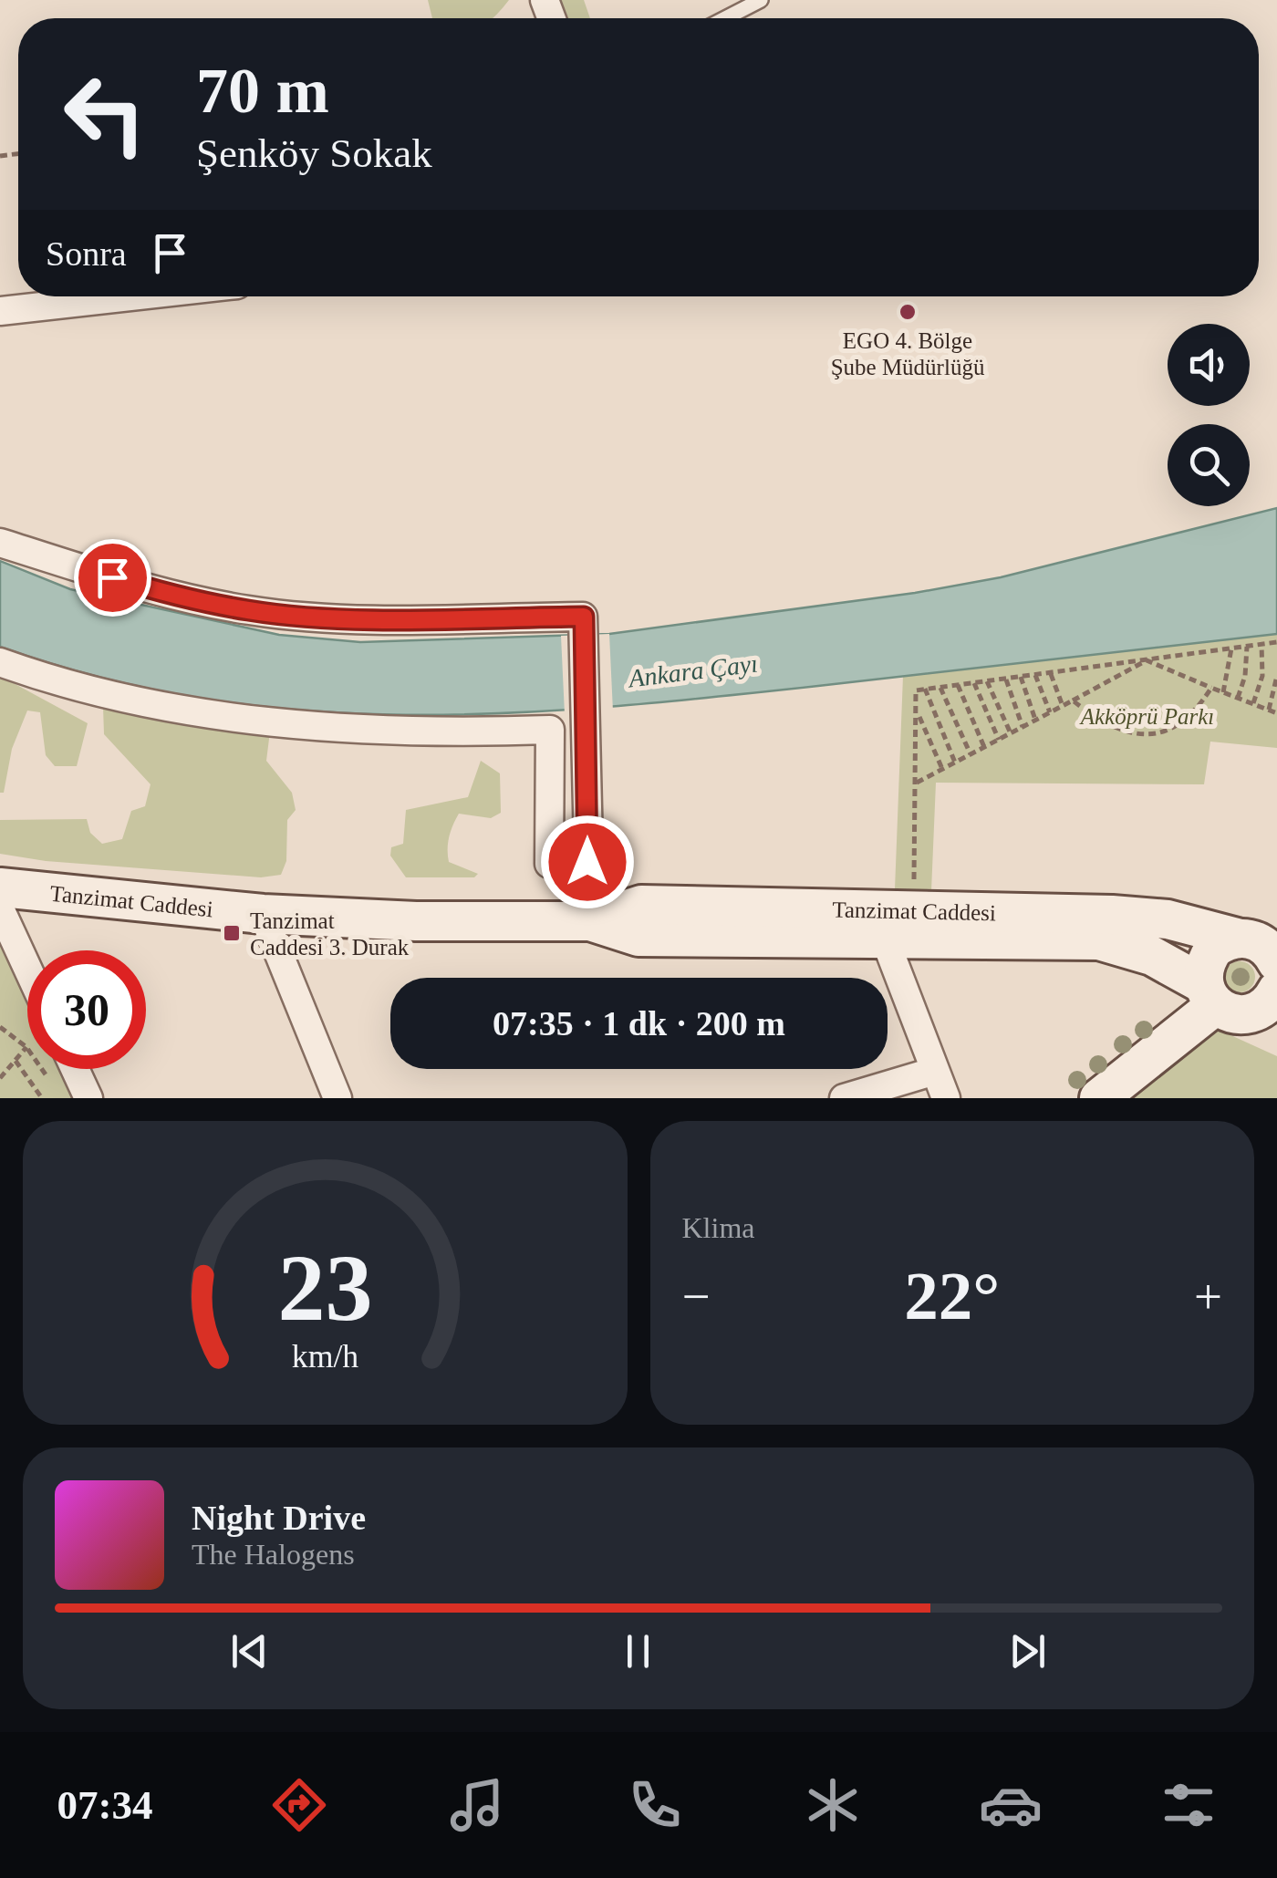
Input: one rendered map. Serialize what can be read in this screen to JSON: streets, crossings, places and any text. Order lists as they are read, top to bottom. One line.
{"streets":{"main road":["Tanzimat Caddesi"]},"water":["Ankara Çayı"],"parks":["Akköprü Parkı"],"places":{"other":["EGO 4. Bölge Şube Müdürlüğü"],"transit":["Tanzimat Caddesi 3. Durak"]},"page":{"turn":["70 m","Şenköy Sokak"],"then":"Sonra","limit":"30","trip":"07:35 · 1 dk · 200 m","tile":"Klima","heat":["−","22°","+"],"song":["Night Drive","The Halogens"],"tabs":"07:34","gauge":["23","km/h"]}}
